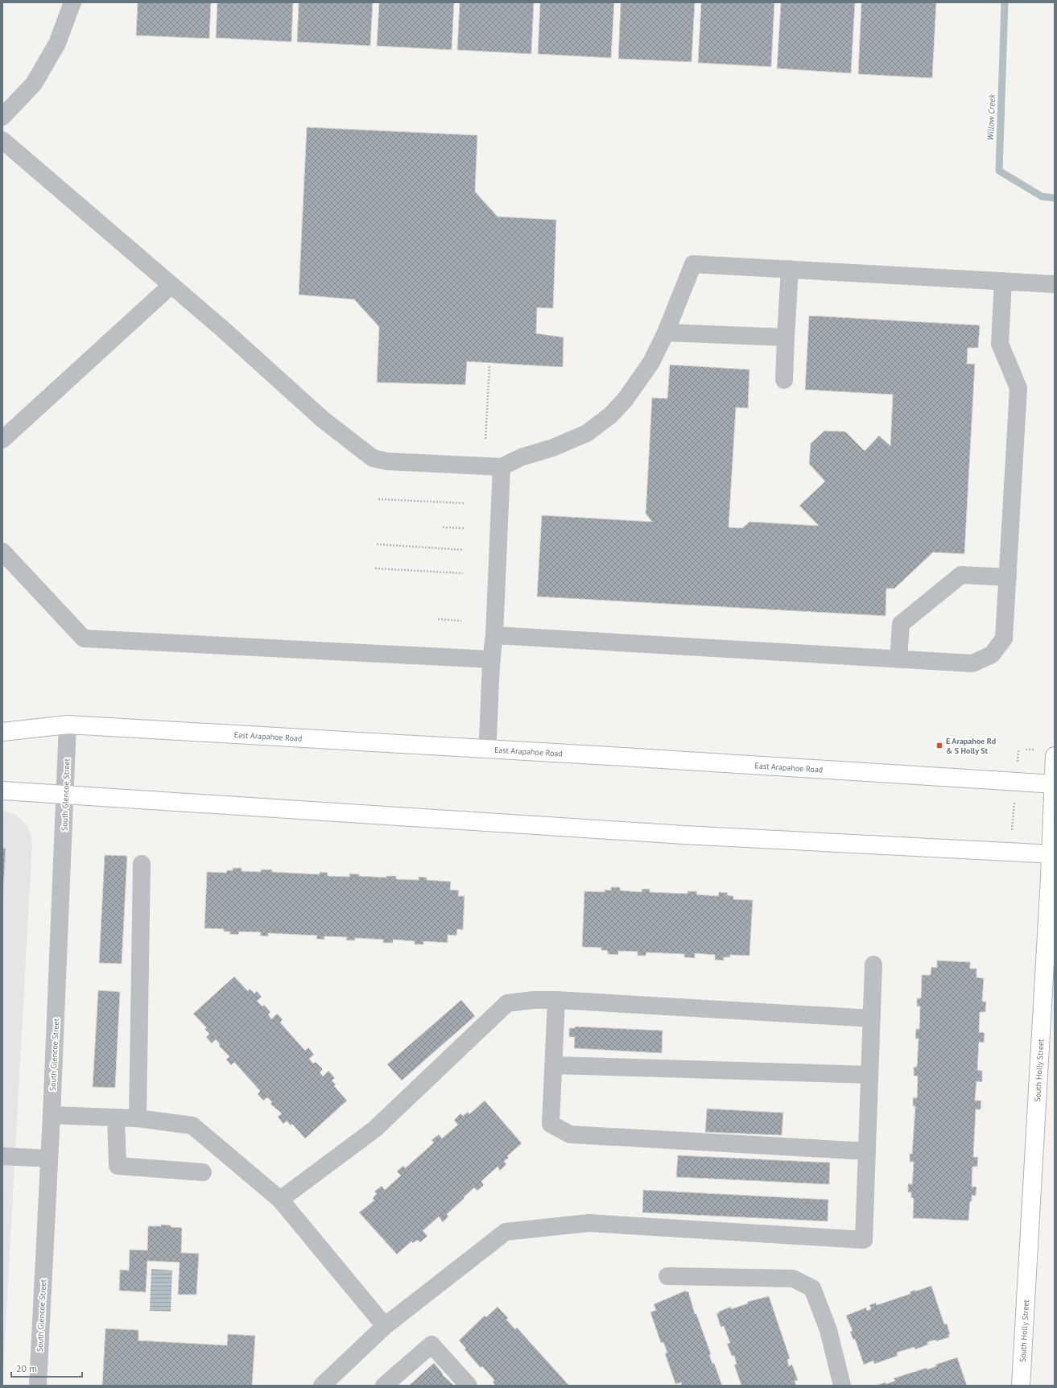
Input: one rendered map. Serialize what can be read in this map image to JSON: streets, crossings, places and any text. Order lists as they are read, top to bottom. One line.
{"streets":{"main road":["East Arapahoe Road","South Holly Street"],"street":["South Glencoe Street"]},"crossings":[["East Arapahoe Road","South Glencoe Street"],["East Arapahoe Road","South Holly Street"]],"water":["Willow Creek"],"places":{"transit":["E Arapahoe Rd & S Holly St"]},"scale_bar":"20 m"}
